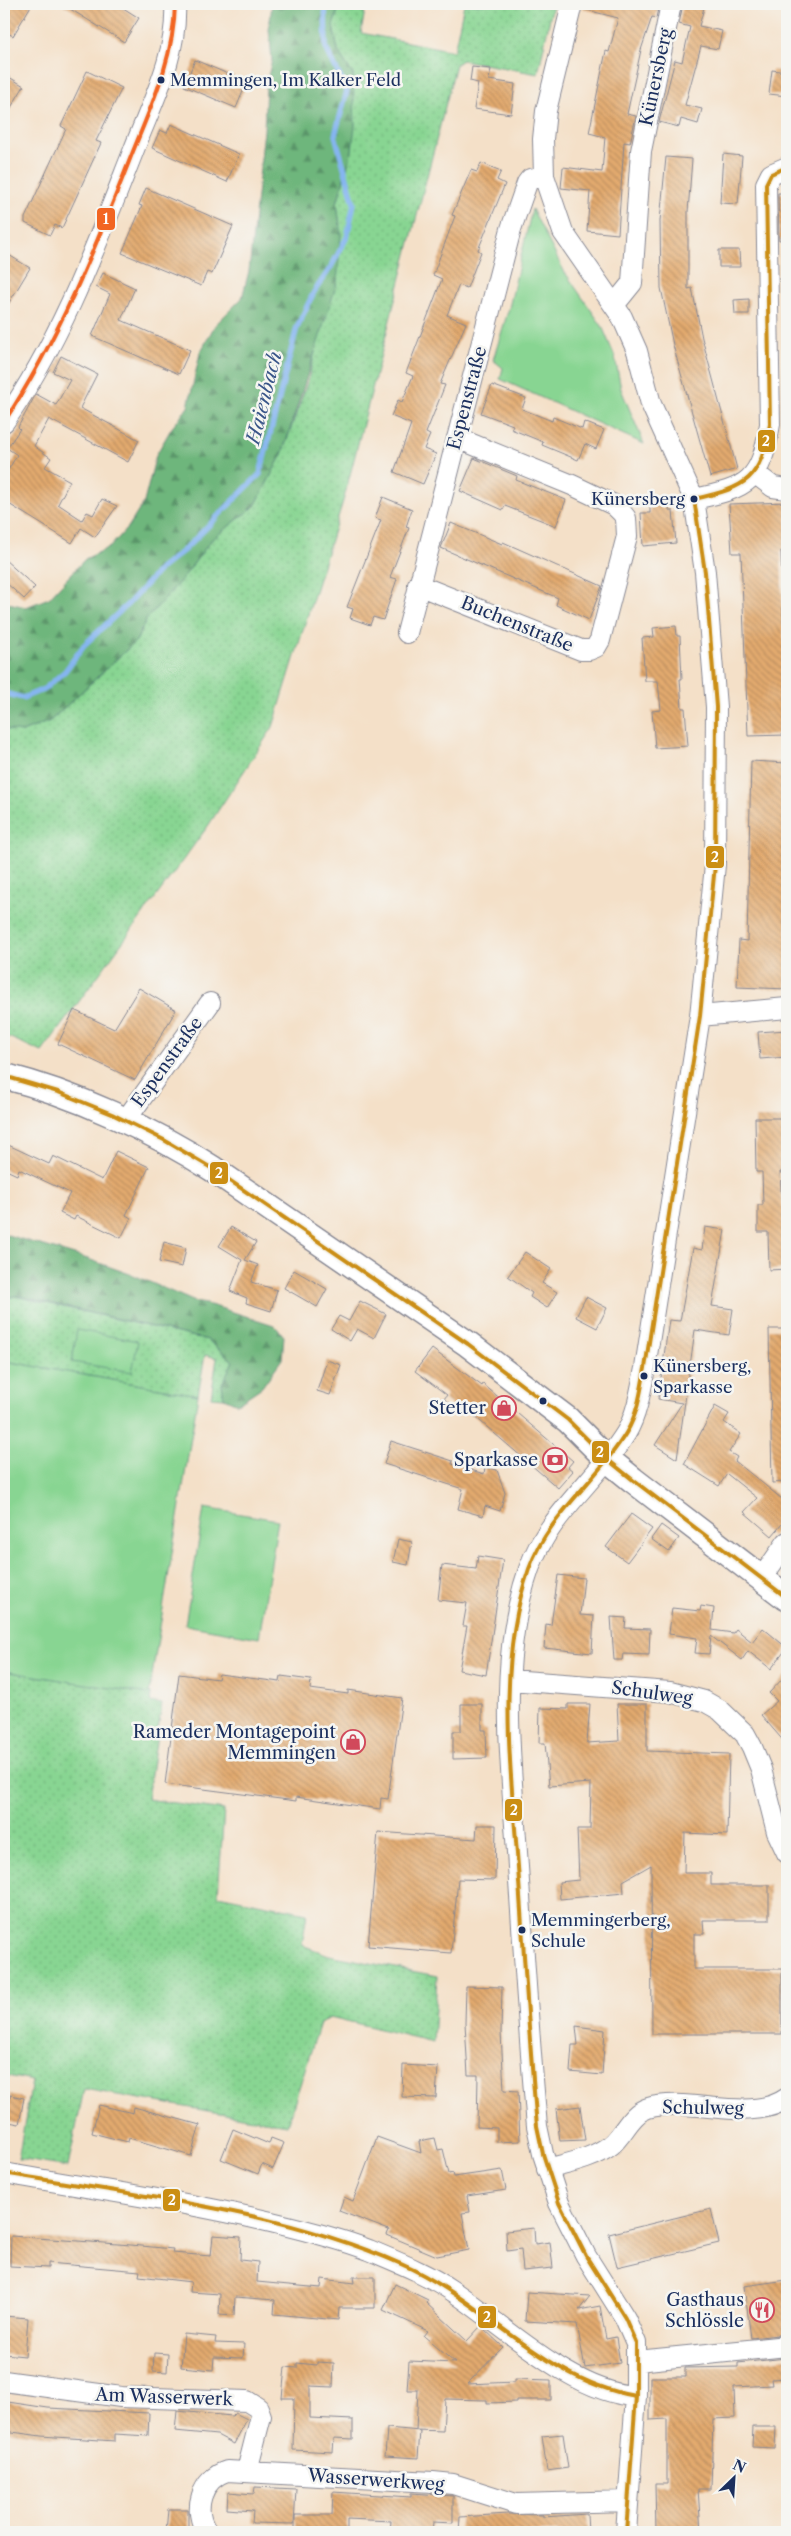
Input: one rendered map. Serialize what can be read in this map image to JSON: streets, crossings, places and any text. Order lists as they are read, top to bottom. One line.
{"streets":{"street":["Künersberg","Espenstraße","Buchenstraße","Schulweg","Am Wasserwerk","Wasserwerkweg"]},"crossings":[["Espenstraße","Buchenstraße"],["Am Wasserwerk","Wasserwerkweg"]],"water":["Haienbach"],"places":{"other":["Memmingen, Im Kalker Feld","Künersberg","Künersberg, Sparkasse","Memmingerberg, Schule"],"shop":["Stetter","Rameder Montagepoint Memmingen"],"bank":["Sparkasse"],"restaurant":["Gasthaus Schlössle"]},"lines":["transit line 1","transit line 2"],"north":"top right"}
